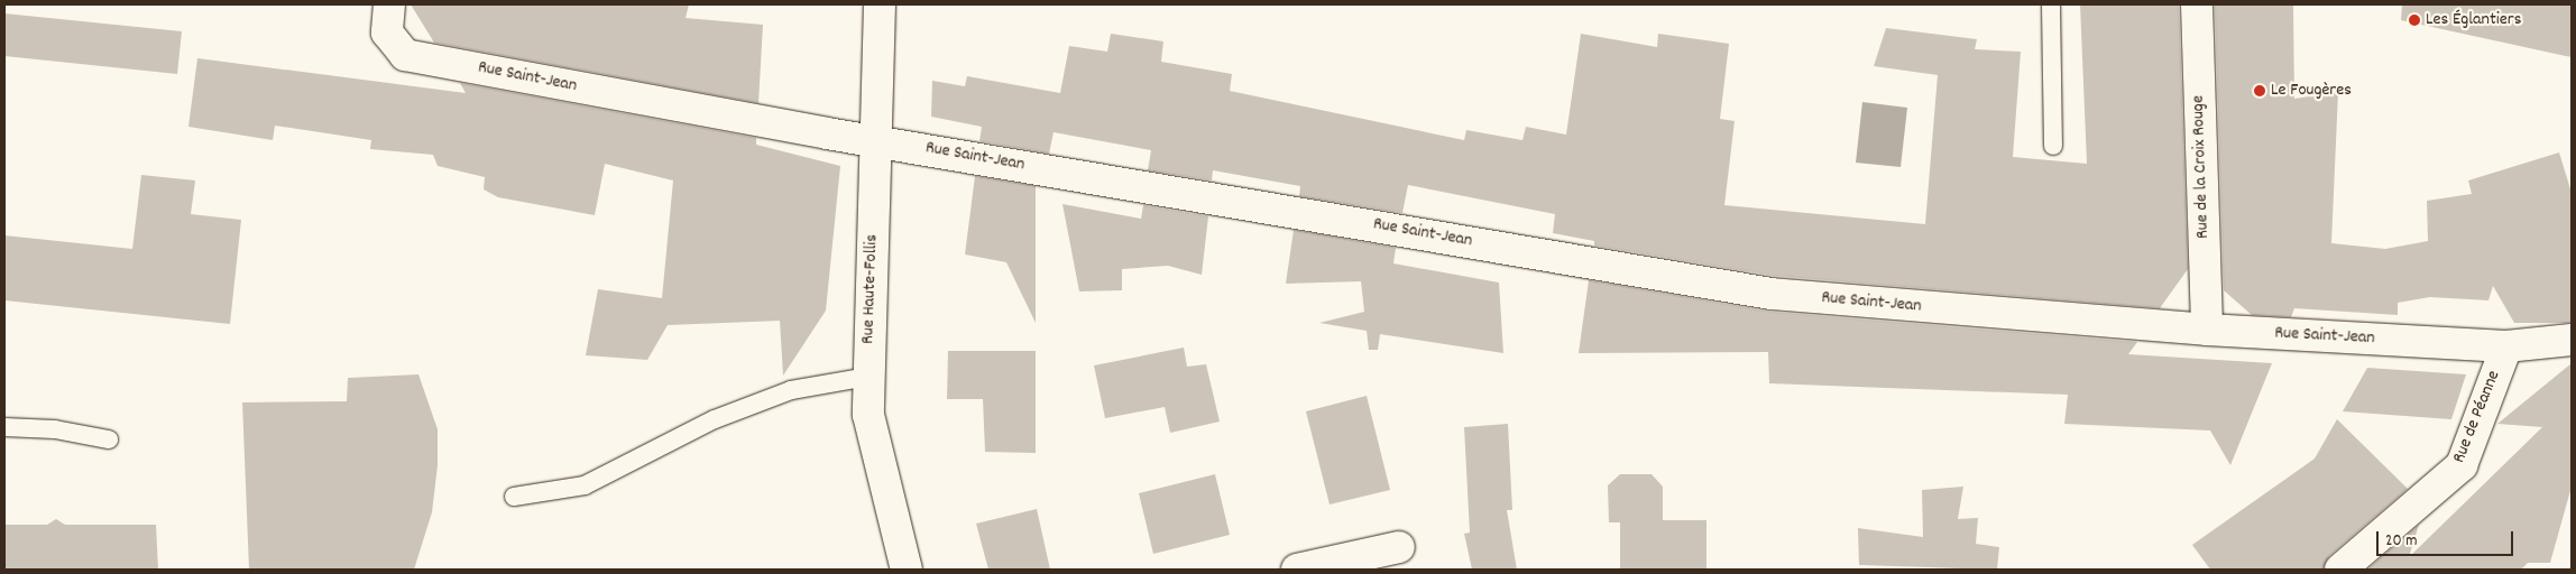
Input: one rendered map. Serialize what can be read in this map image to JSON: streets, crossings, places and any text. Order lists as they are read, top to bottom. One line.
{"streets":{"street":["Rue Saint-Jean","Rue de la Croix Rouge","Rue Haute-Follis","Rue de Péanne"]},"crossings":[["Rue Saint-Jean","Rue de la Croix Rouge"],["Rue Saint-Jean","Rue Haute-Follis"],["Rue Saint-Jean","Rue de Péanne"]],"places":["Les Églantiers","Le Fougères"],"scale_bar":"20 m"}
